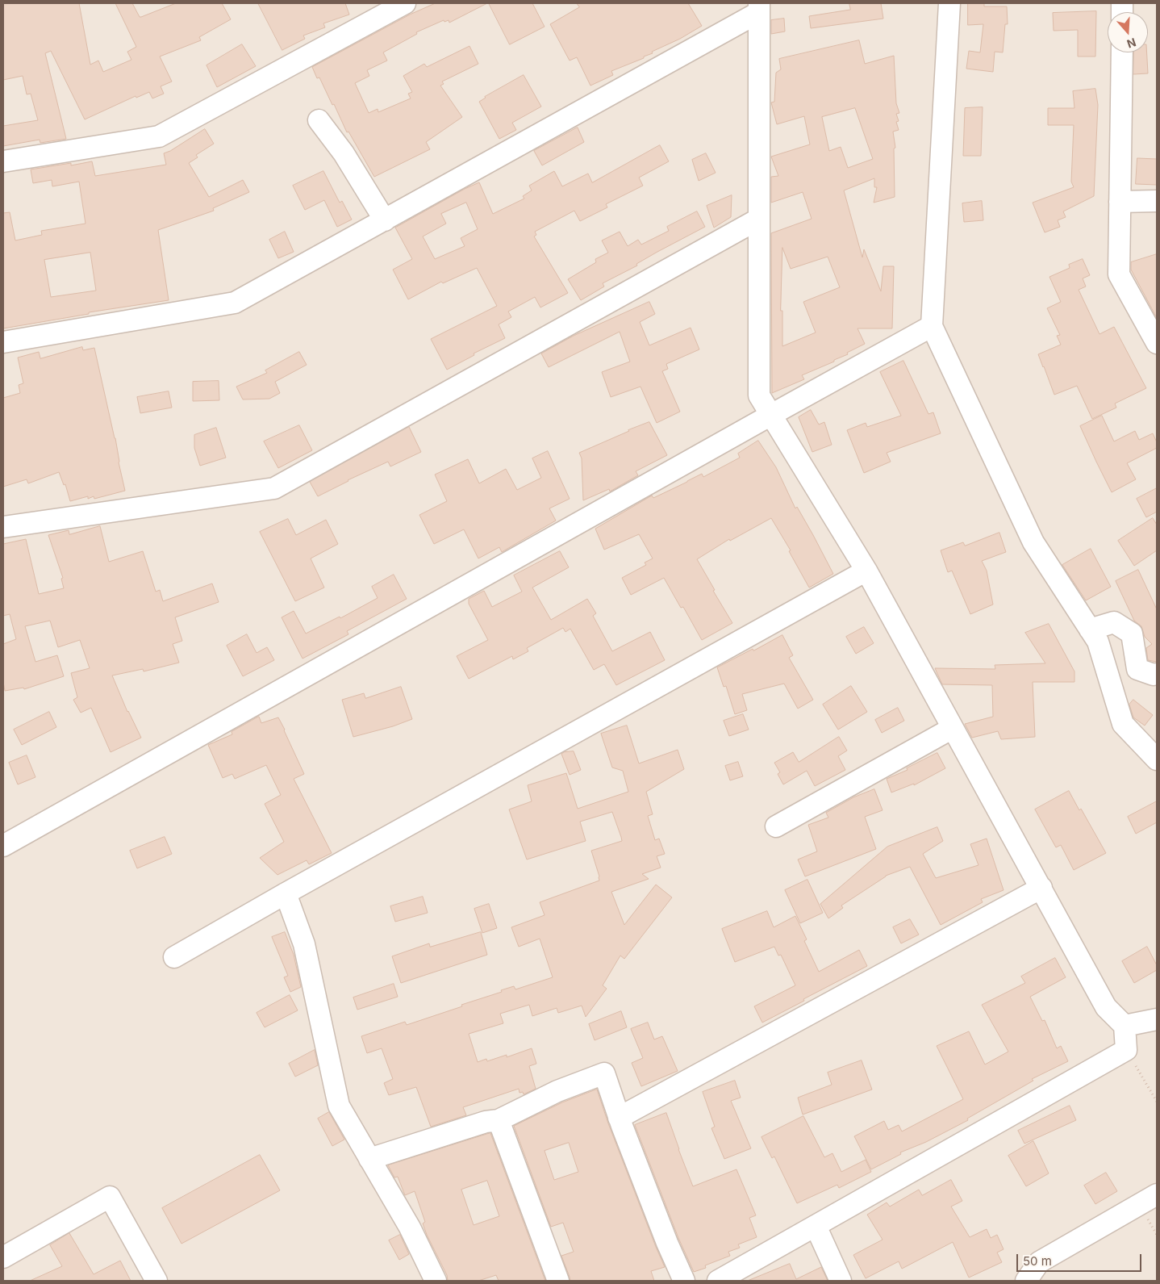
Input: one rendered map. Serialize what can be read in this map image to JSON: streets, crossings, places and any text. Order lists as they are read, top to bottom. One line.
{"scale_bar":"50 m","north":"bottom"}
